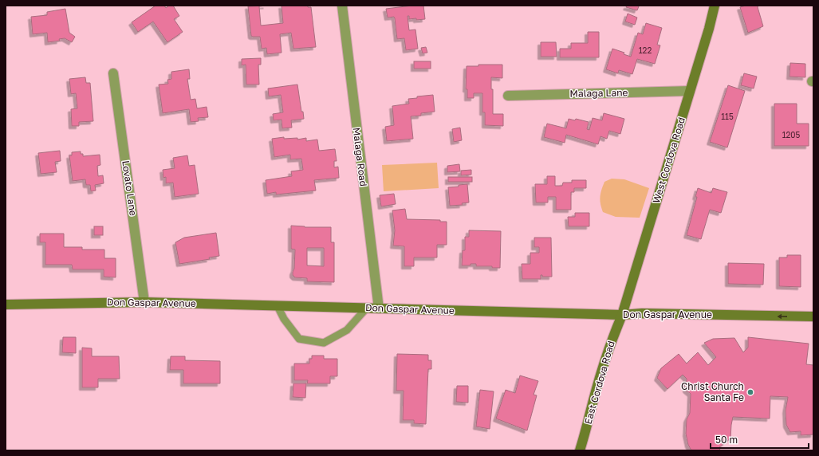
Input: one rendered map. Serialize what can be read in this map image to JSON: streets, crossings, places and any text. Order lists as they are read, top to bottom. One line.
{"streets":{"street":["Malaga Lane","Malaga Road","West Cordova Road","Lovato Lane","Don Gaspar Avenue","East Cordova Road"]},"crossings":[["Malaga Lane","West Cordova Road"],["Malaga Road","Don Gaspar Avenue"],["West Cordova Road","Don Gaspar Avenue"],["West Cordova Road","East Cordova Road"],["Lovato Lane","Don Gaspar Avenue"],["Don Gaspar Avenue","East Cordova Road"]],"places":["Christ Church Santa Fe"],"house_numbers":["122","115","1205"],"scale_bar":"50 m"}
